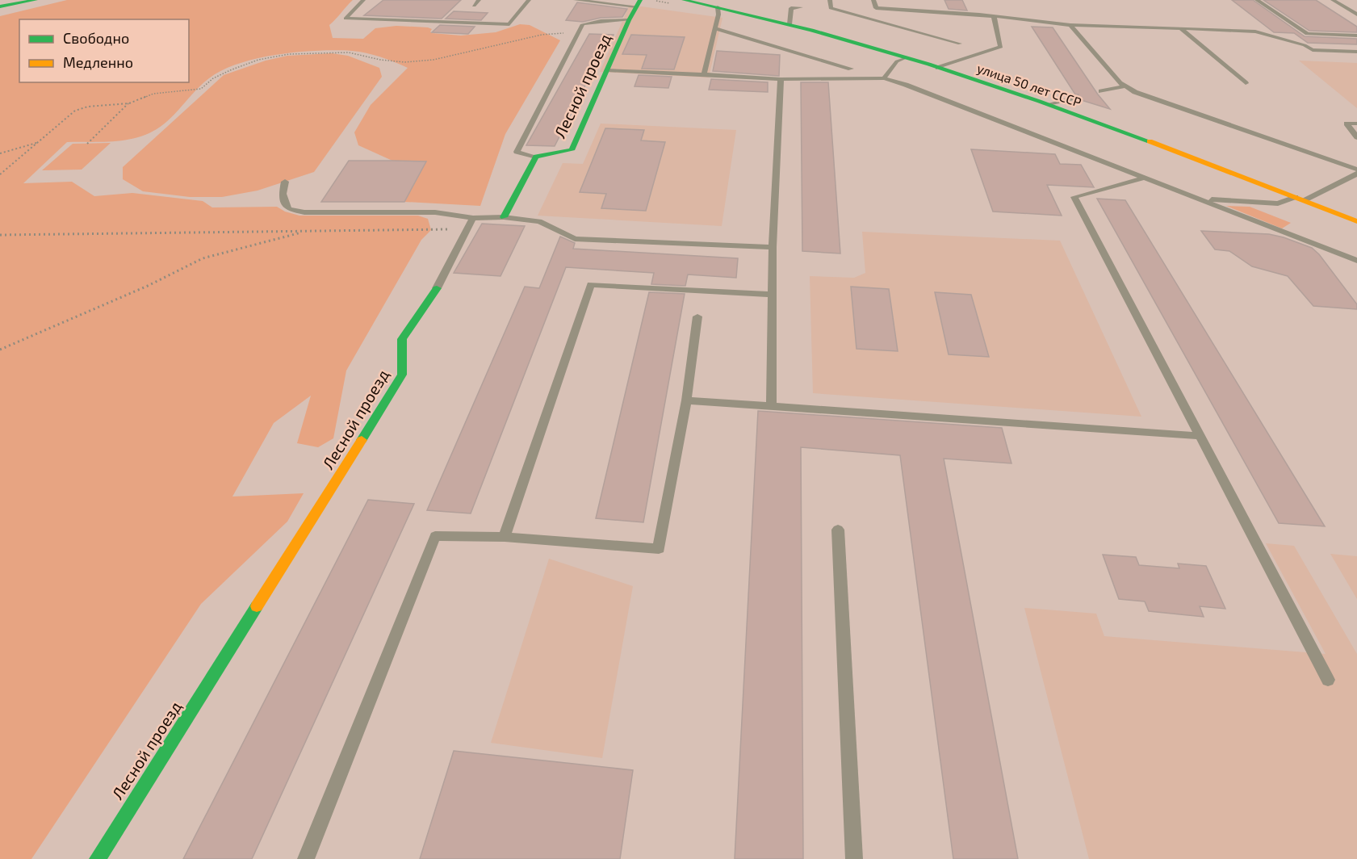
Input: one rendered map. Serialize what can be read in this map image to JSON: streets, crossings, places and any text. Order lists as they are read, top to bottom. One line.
{"streets":{"street":["улица 50 лет СССР","Лесной проезд"]},"legend":["Свободно","Медленно"]}
